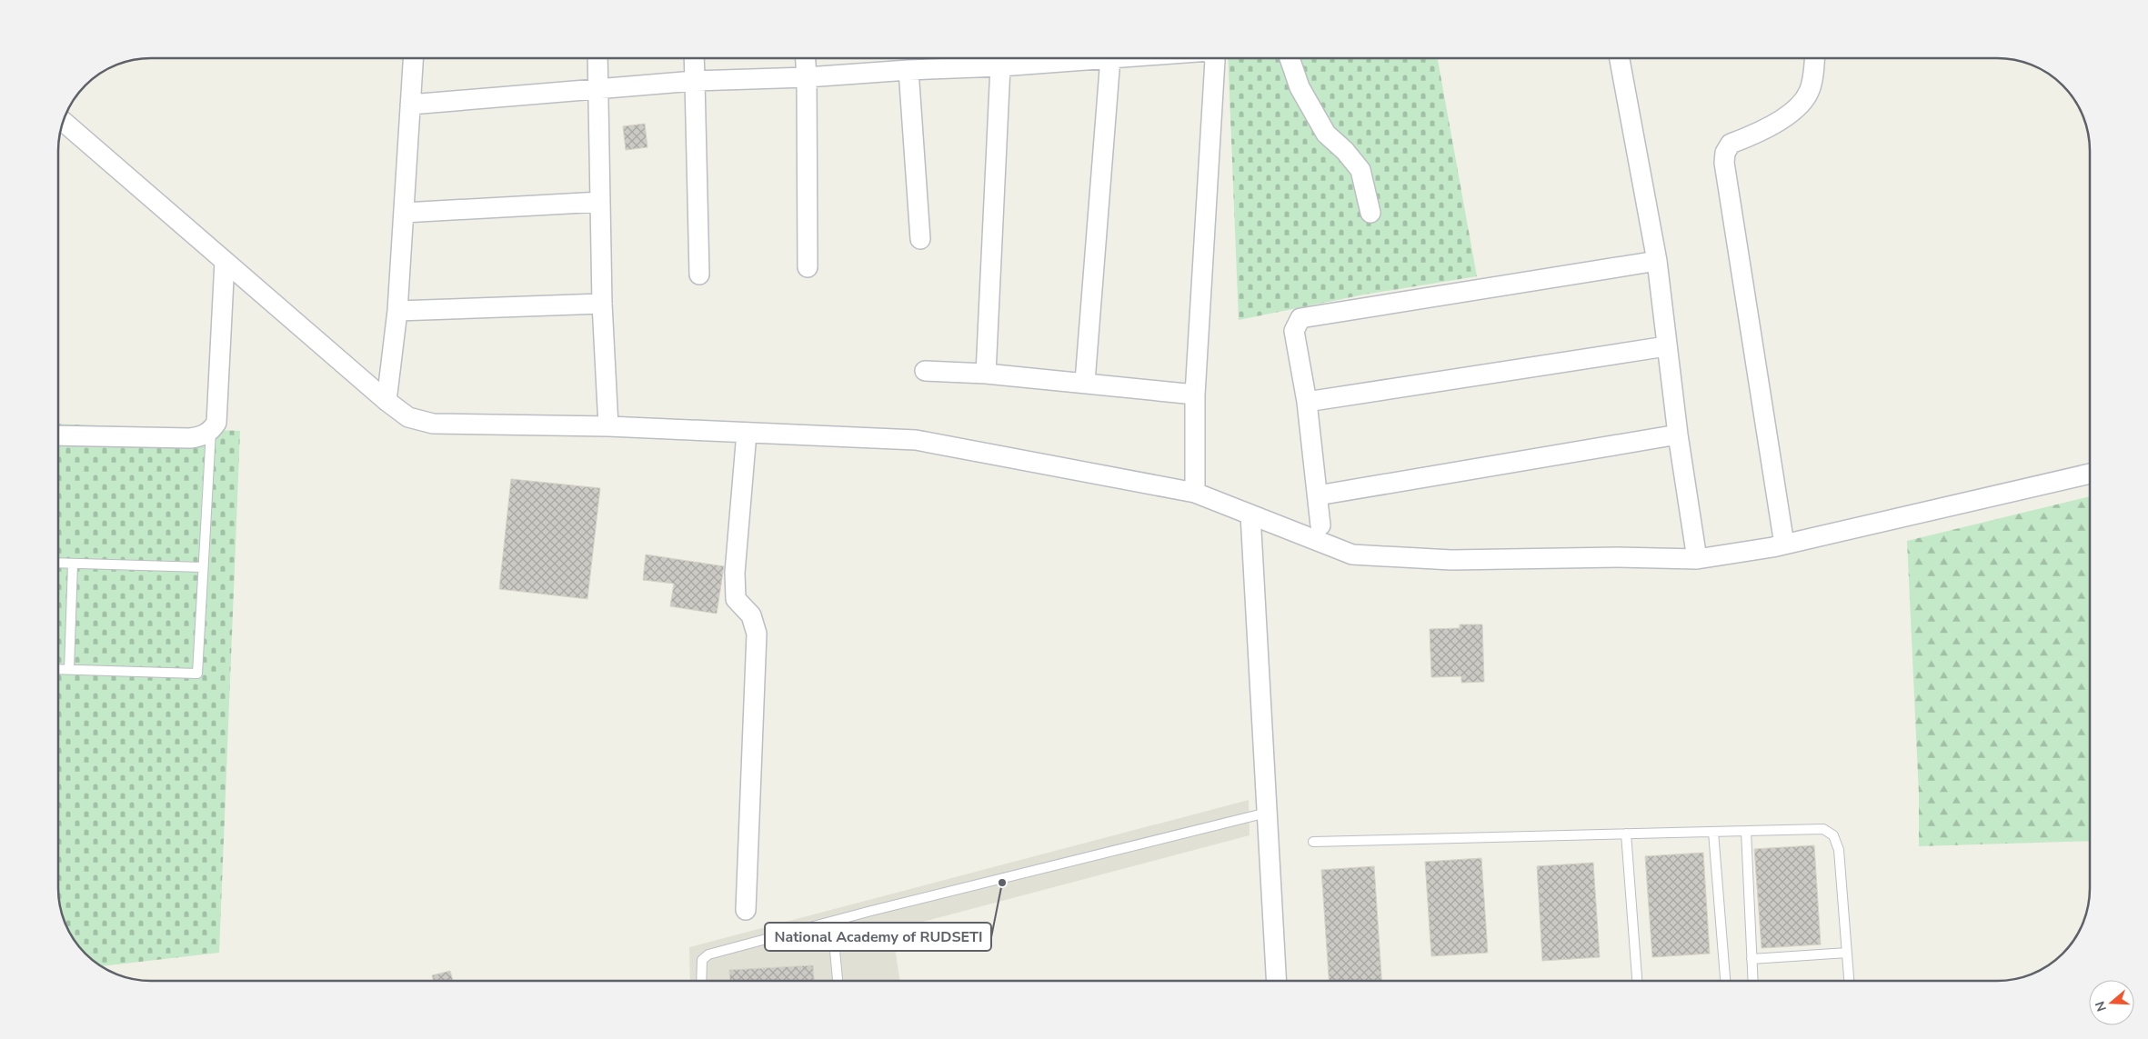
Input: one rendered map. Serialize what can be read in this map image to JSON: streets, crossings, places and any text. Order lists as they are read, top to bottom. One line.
{"places":["National Academy of RUDSETI"],"north":"left"}
